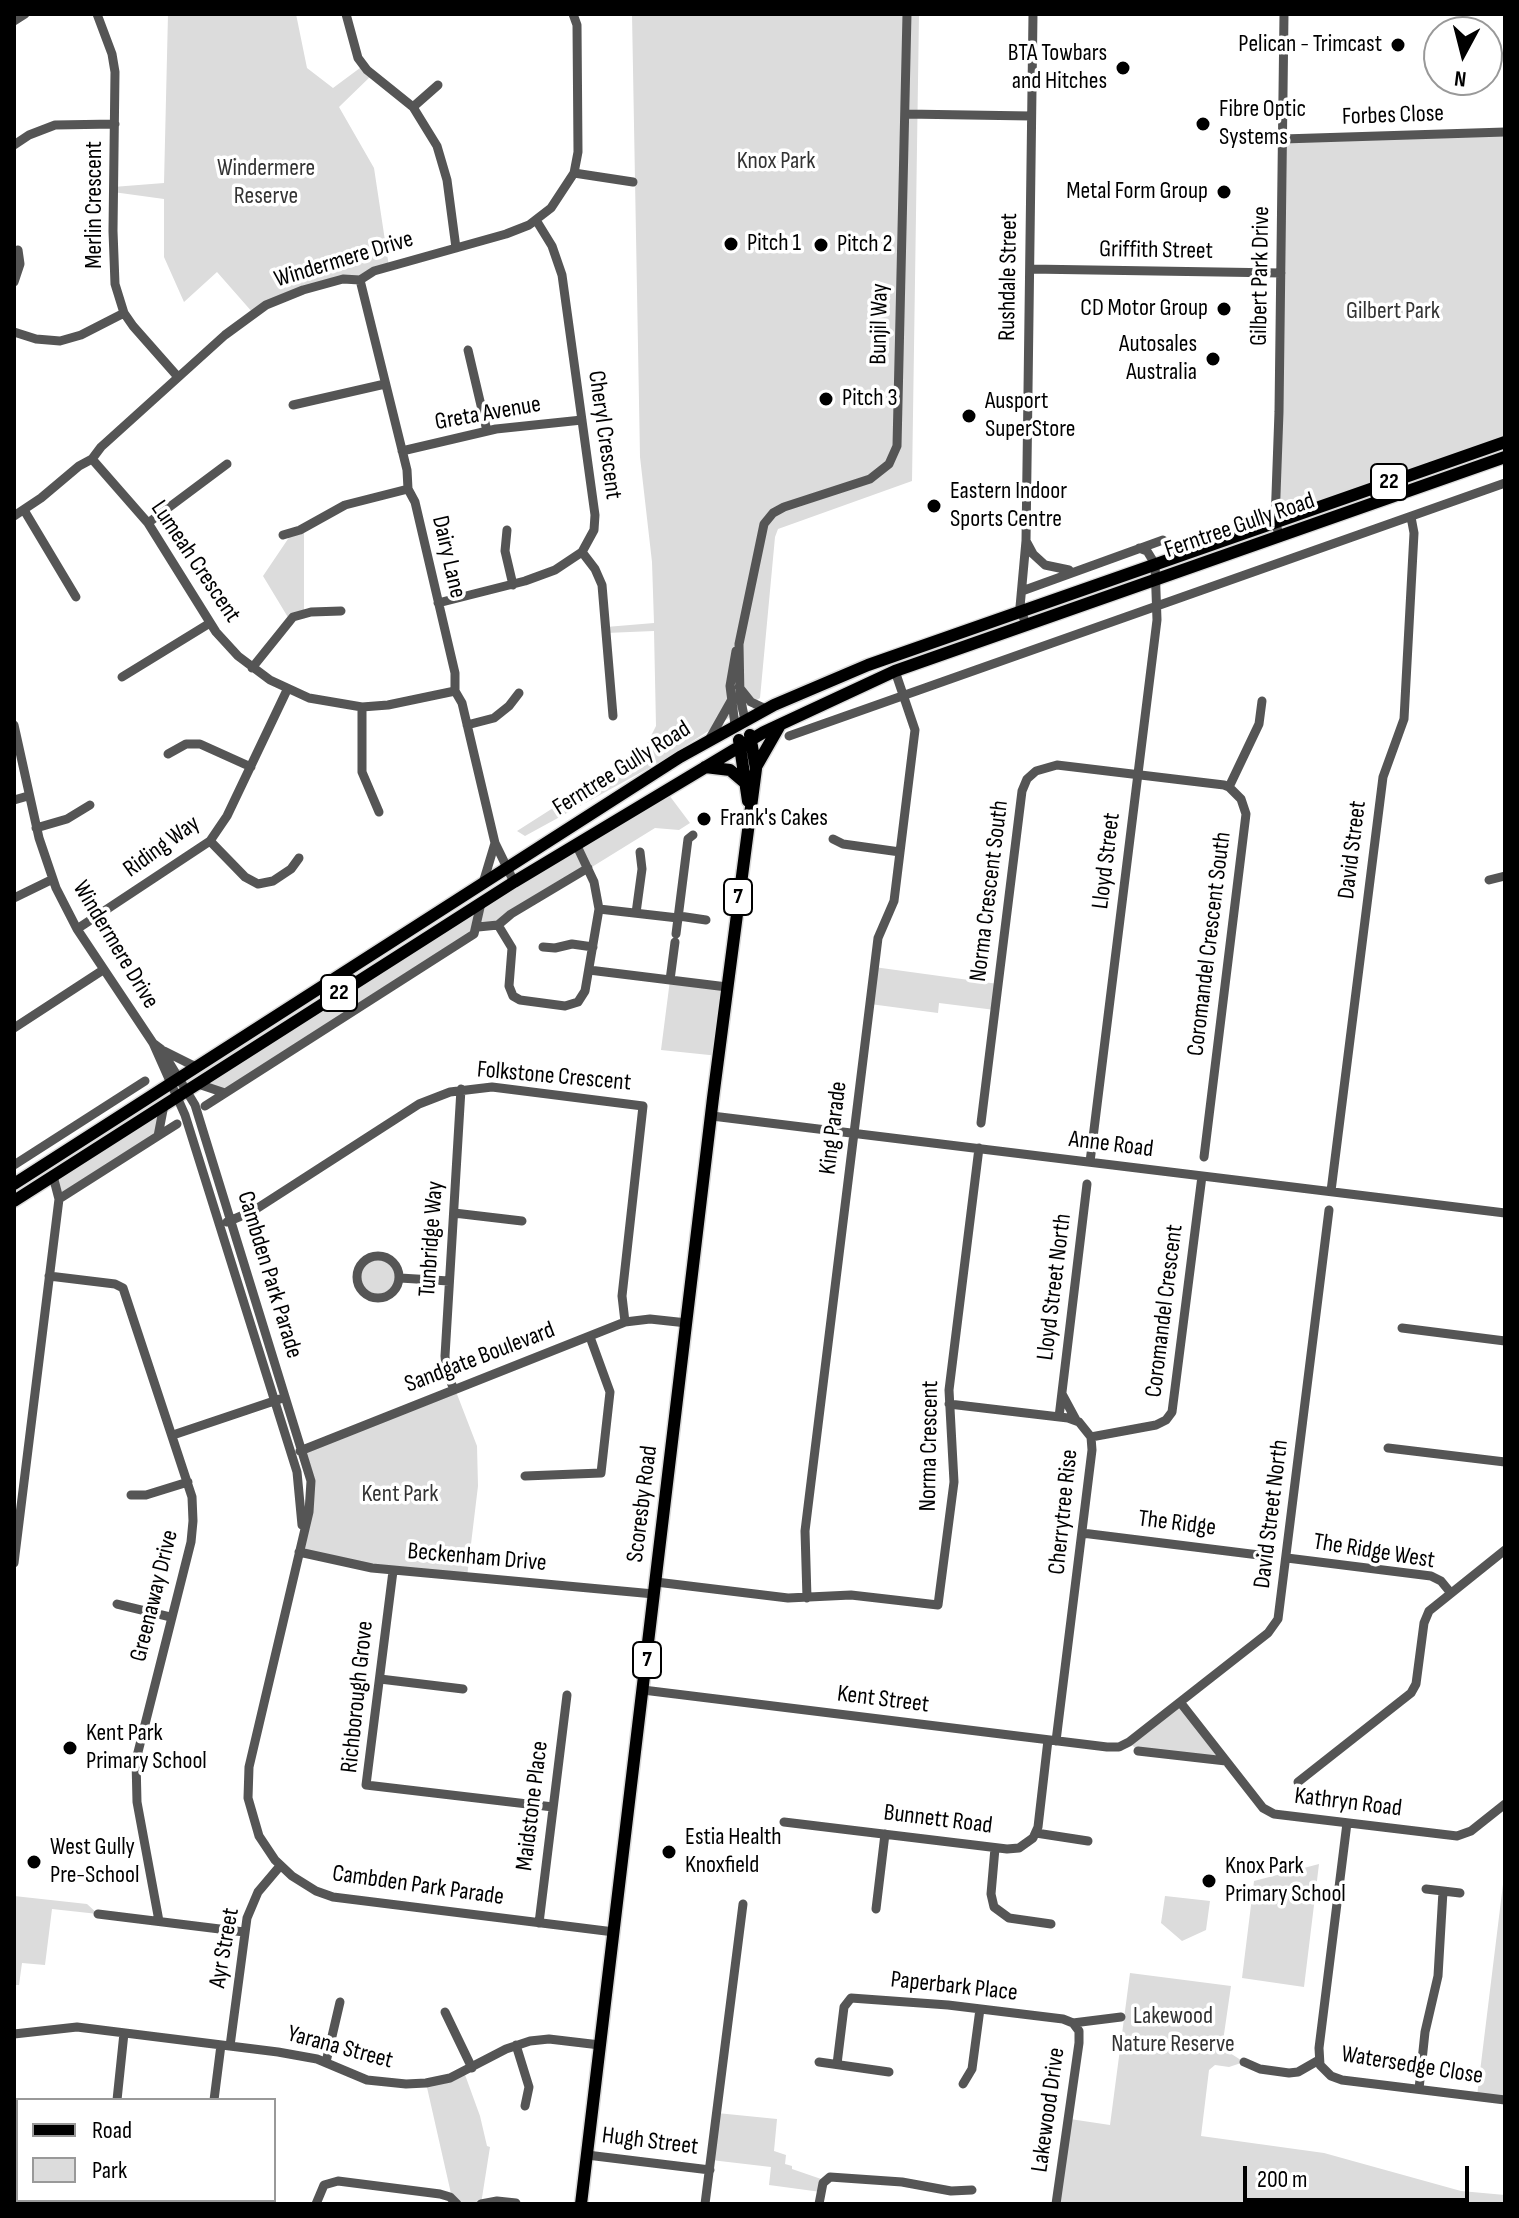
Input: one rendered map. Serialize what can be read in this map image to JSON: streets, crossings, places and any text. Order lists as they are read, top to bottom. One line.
{"streets":{"main road":["22","Ferntree Gully Road","7","Scoresby Road"],"street":["Forbes Close","Merlin Crescent","Griffith Street","Windermere Drive","Gilbert Park Drive","Rushdale Street","Bunjil Way","Greta Avenue","Cheryl Crescent","Dairy Lane","Lumeah Crescent","Riding Way","David Street","Lloyd Street","Norma Crescent South","Coromandel Crescent South","Folkstone Crescent","King Parade","Anne Road","Tunbridge Way","Cambden Park Parade","Lloyd Street North","Coromandel Crescent","Sandgate Boulevard","Norma Crescent","Cherrytree Rise","David Street North","The Ridge","The Ridge West","Beckenham Drive","Greenaway Drive","Richborough Grove","Kent Street","Kathryn Road","Maidstone Place","Bunnett Road","Ayr Street","Paperbark Place","Yarana Street","Watersedge Close","Lakewood Drive","Hugh Street"]},"crossings":[["Forbes Close","Gilbert Park Drive"],["Merlin Crescent","Windermere Drive"],["Griffith Street","Gilbert Park Drive"],["Griffith Street","Rushdale Street"],["Windermere Drive","Cheryl Crescent"],["Windermere Drive","Ferntree Gully Road"],["Windermere Drive","Dairy Lane"],["Windermere Drive","Lumeah Crescent"],["Windermere Drive","Riding Way"],["Windermere Drive","Cambden Park Parade"],["Gilbert Park Drive","Ferntree Gully Road"],["Rushdale Street","Ferntree Gully Road"],["Bunjil Way","Ferntree Gully Road"],["Bunjil Way","7"],["Greta Avenue","Cheryl Crescent"],["Greta Avenue","Dairy Lane"],["Ferntree Gully Road","Dairy Lane"],["Ferntree Gully Road","David Street"],["Ferntree Gully Road","Lloyd Street"],["Ferntree Gully Road","7"],["Ferntree Gully Road","King Parade"],["Ferntree Gully Road","Cambden Park Parade"],["Ferntree Gully Road","Scoresby Road"],["Dairy Lane","Lumeah Crescent"],["Lumeah Crescent","Riding Way"],["David Street","Anne Road"],["Lloyd Street","Norma Crescent South"],["Lloyd Street","Anne Road"],["7","Scoresby Road"],["Folkstone Crescent","Tunbridge Way"],["Folkstone Crescent","Cambden Park Parade"],["Folkstone Crescent","Sandgate Boulevard"],["King Parade","Anne Road"],["King Parade","Norma Crescent"],["Anne Road","Coromandel Crescent"],["Anne Road","Norma Crescent"],["Anne Road","Scoresby Road"],["Tunbridge Way","Sandgate Boulevard"],["Cambden Park Parade","Sandgate Boulevard"],["Cambden Park Parade","Scoresby Road"],["Cambden Park Parade","Beckenham Drive"],["Cambden Park Parade","Maidstone Place"],["Cambden Park Parade","Ayr Street"],["Lloyd Street North","Cherrytree Rise"],["Coromandel Crescent","Cherrytree Rise"],["Sandgate Boulevard","Scoresby Road"],["Norma Crescent","Scoresby Road"],["Norma Crescent","Cherrytree Rise"],["Norma Crescent","Beckenham Drive"],["Scoresby Road","Beckenham Drive"],["Scoresby Road","Kent Street"],["Scoresby Road","Yarana Street"],["Scoresby Road","Hugh Street"],["Cherrytree Rise","The Ridge"],["Cherrytree Rise","Kent Street"],["David Street North","The Ridge West"],["David Street North","Kent Street"],["David Street North","Kathryn Road"],["Beckenham Drive","Richborough Grove"],["Richborough Grove","Maidstone Place"],["Kathryn Road","Watersedge Close"],["Ayr Street","Yarana Street"],["Paperbark Place","Lakewood Drive"]],"parks":["Knox Park","Windermere Reserve","Gilbert Park","Kent Park","Lakewood Nature Reserve"],"places":["Pelican - Trimcast","BTA Towbars and Hitches","Fibre Optic Systems","Metal Form Group","Pitch 1","Pitch 2","CD Motor Group","Autosales Australia","Pitch 3","Ausport SuperStore","Eastern Indoor Sports Centre","Frank's Cakes","Kent Park Primary School","Estia Health Knoxfield","West Gully Pre-School","Knox Park Primary School"],"legend":["Road","Park"],"scale_bar":"200 m","north":"bottom"}
